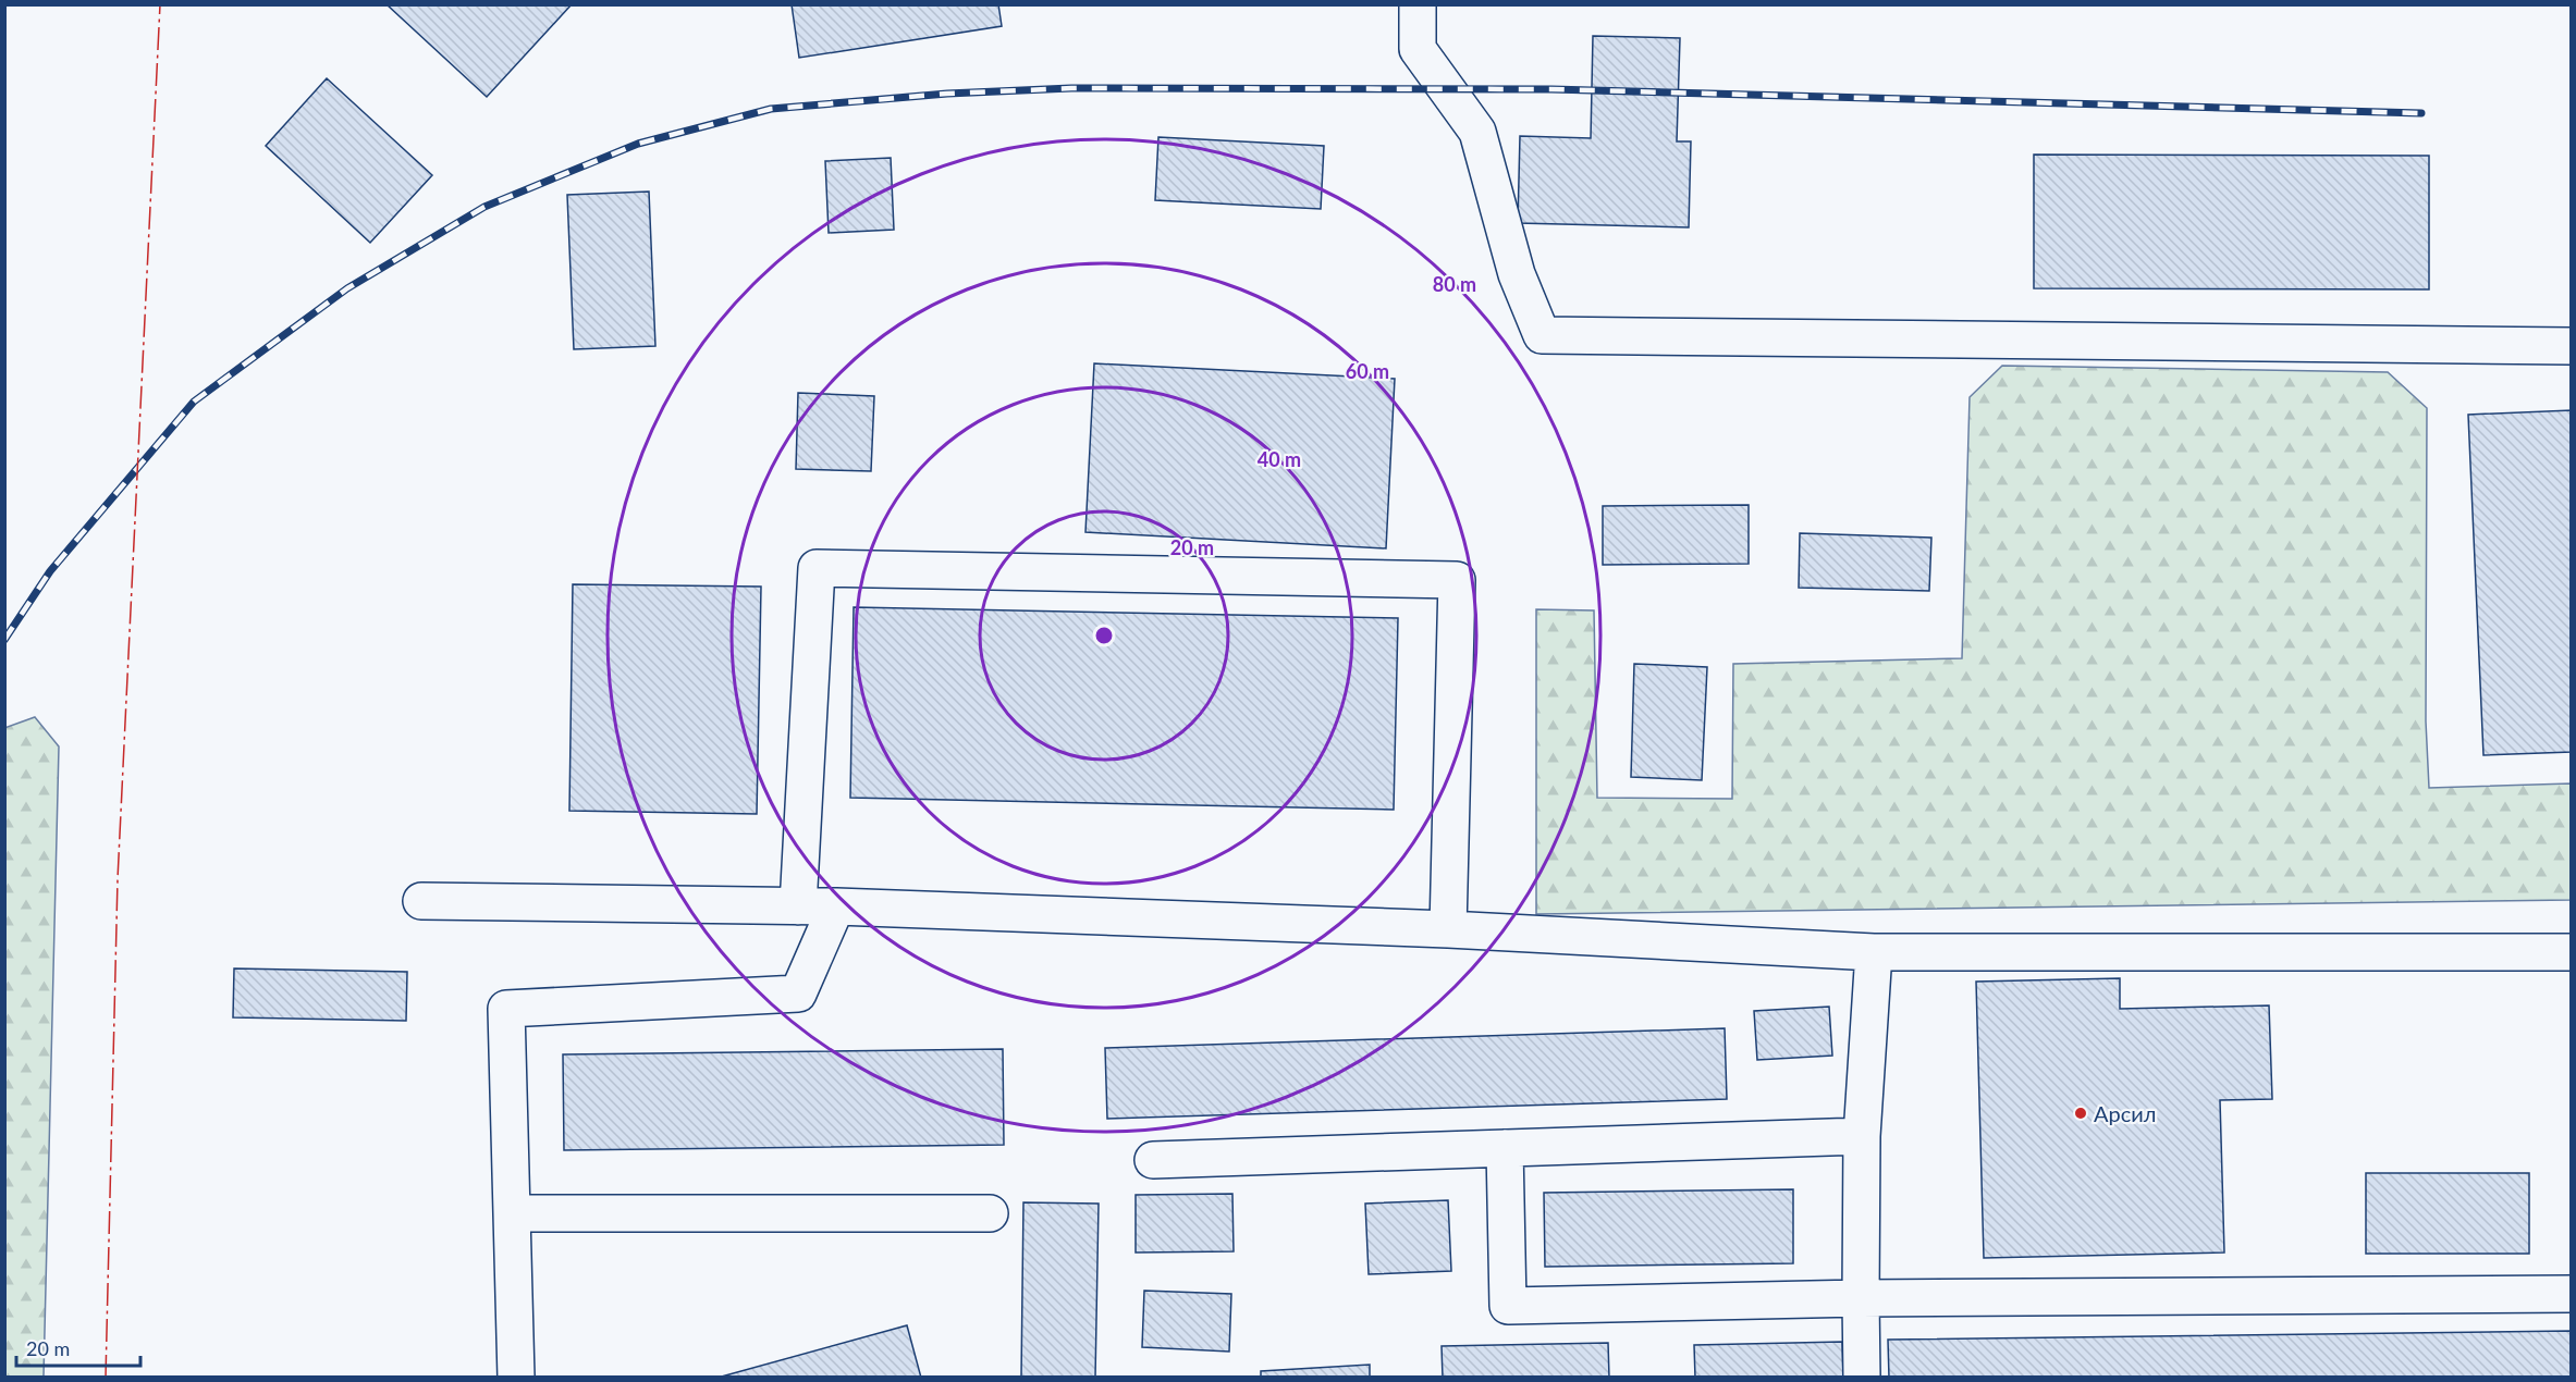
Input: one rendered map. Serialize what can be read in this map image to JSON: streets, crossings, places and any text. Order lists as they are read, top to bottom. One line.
{"places":["Арсил"],"scale_bar":"20 m","rings":["80 m","60 m","40 m","20 m"]}
